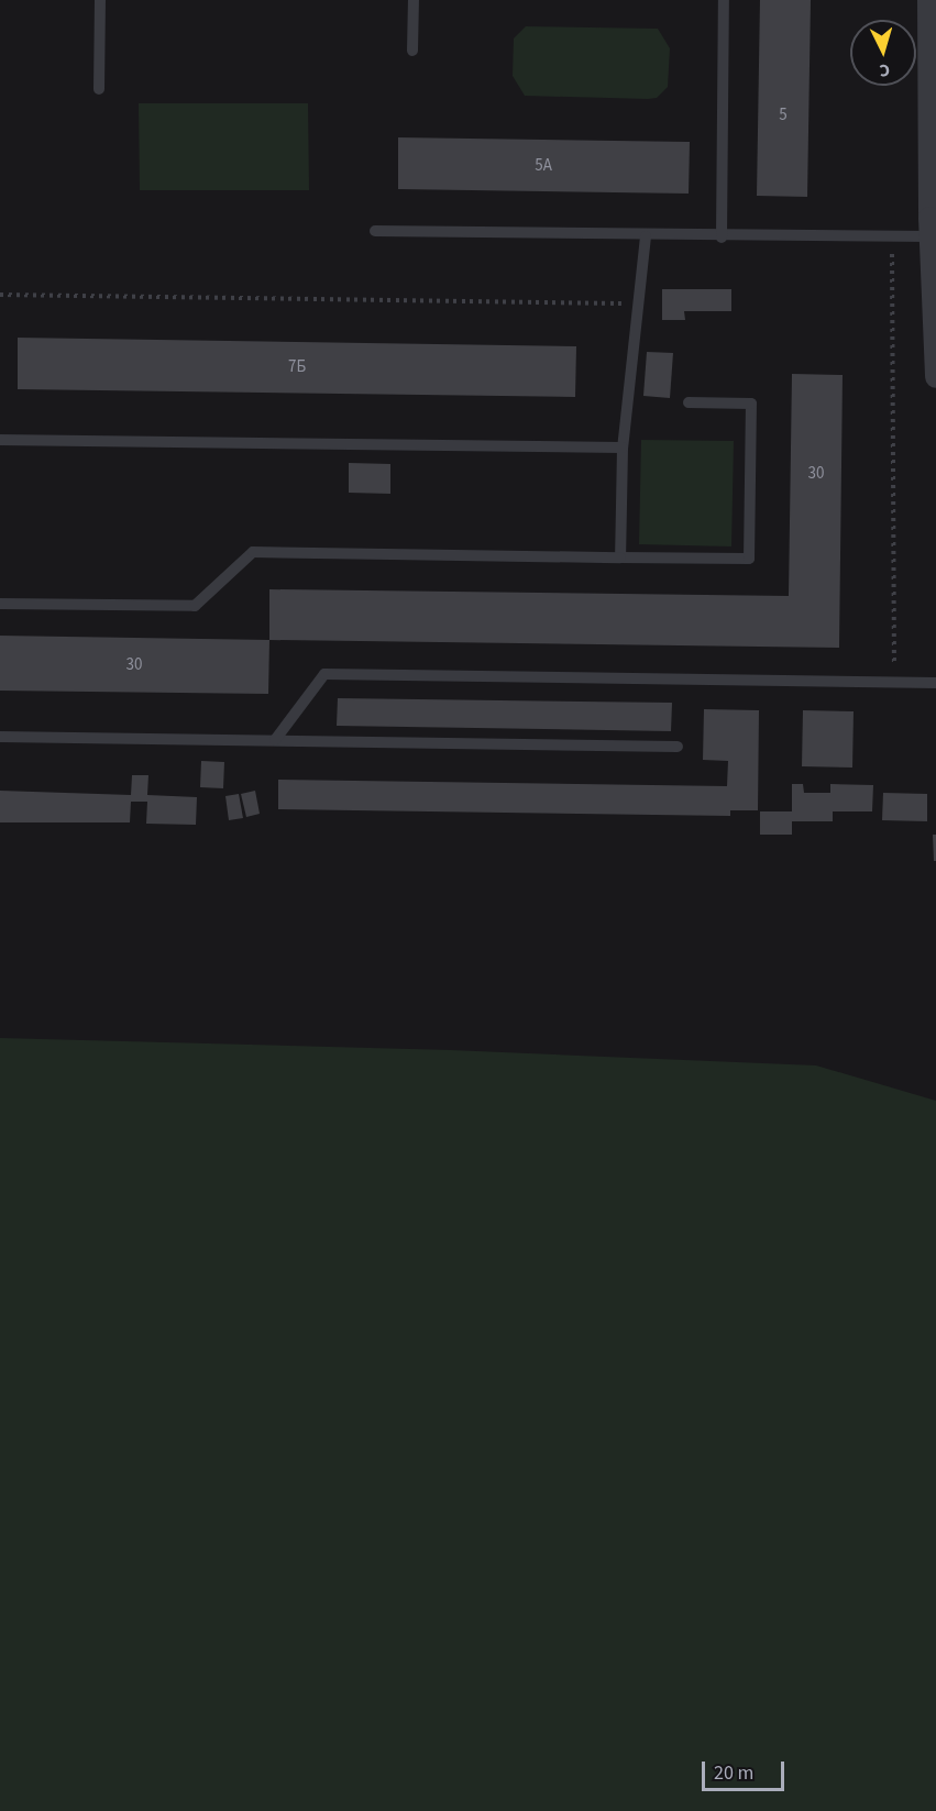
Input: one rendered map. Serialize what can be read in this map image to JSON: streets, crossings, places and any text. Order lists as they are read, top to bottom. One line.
{"house_numbers":["5","5А","7Б","30","30"],"scale_bar":"20 m","north":"bottom"}
